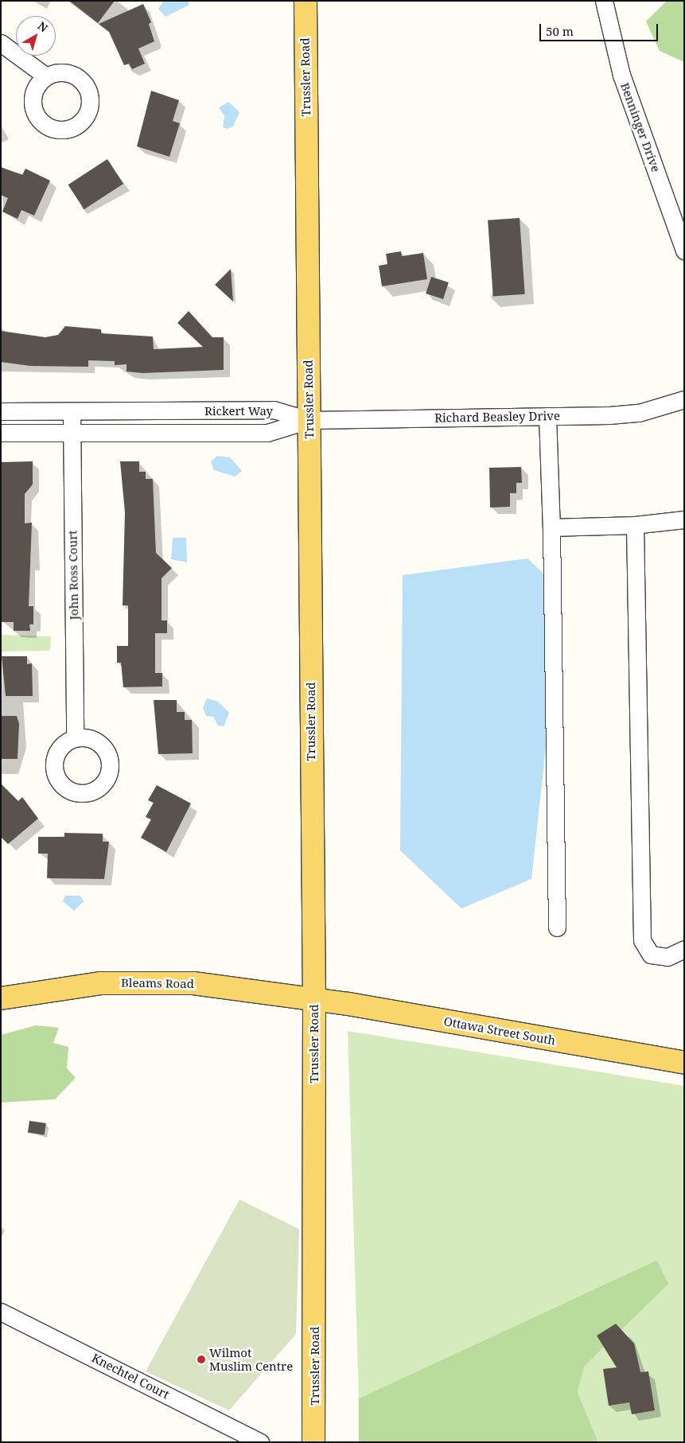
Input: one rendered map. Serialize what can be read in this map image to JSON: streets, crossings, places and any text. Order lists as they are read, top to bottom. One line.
{"streets":{"main road":["Trussler Road","Bleams Road","Ottawa Street South"],"street":["Benninger Drive","Rickert Way","Richard Beasley Drive","John Ross Court","Knechtel Court"]},"crossings":[["Trussler Road","Rickert Way"],["Trussler Road","Richard Beasley Drive"],["Trussler Road","Bleams Road"],["Trussler Road","Ottawa Street South"],["Rickert Way","Richard Beasley Drive"],["Rickert Way","John Ross Court"],["Bleams Road","Ottawa Street South"]],"places":["Wilmot Muslim Centre"],"scale_bar":"50 m","north":"top right"}
